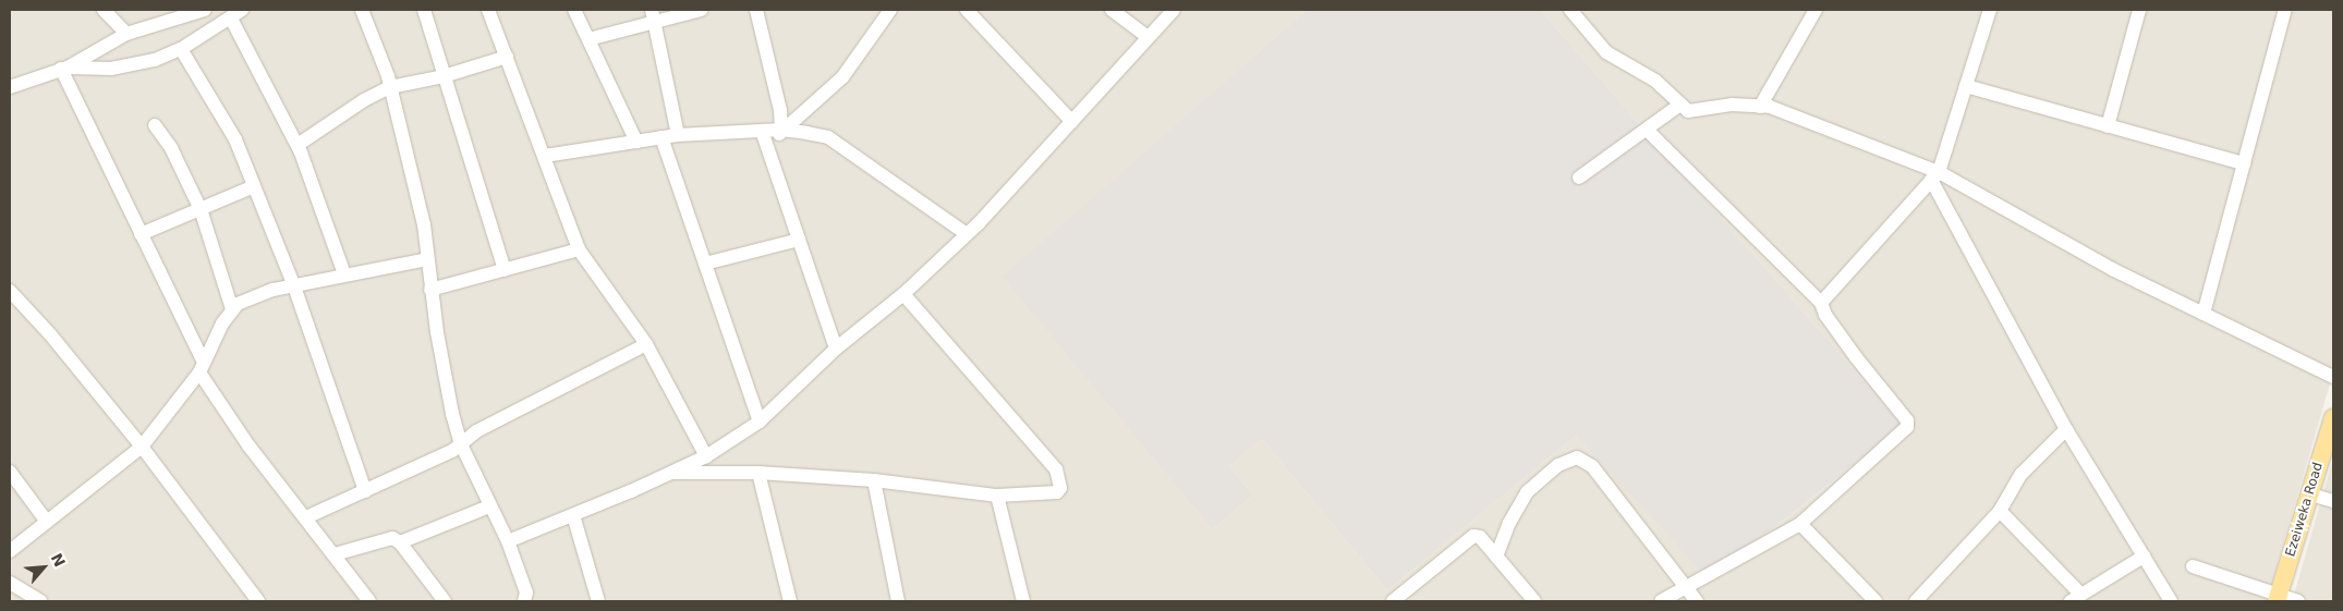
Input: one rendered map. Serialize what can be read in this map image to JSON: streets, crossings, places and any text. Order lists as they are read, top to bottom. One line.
{"streets":{"main road":["Ezeiweka Road"]},"north":"top right"}
